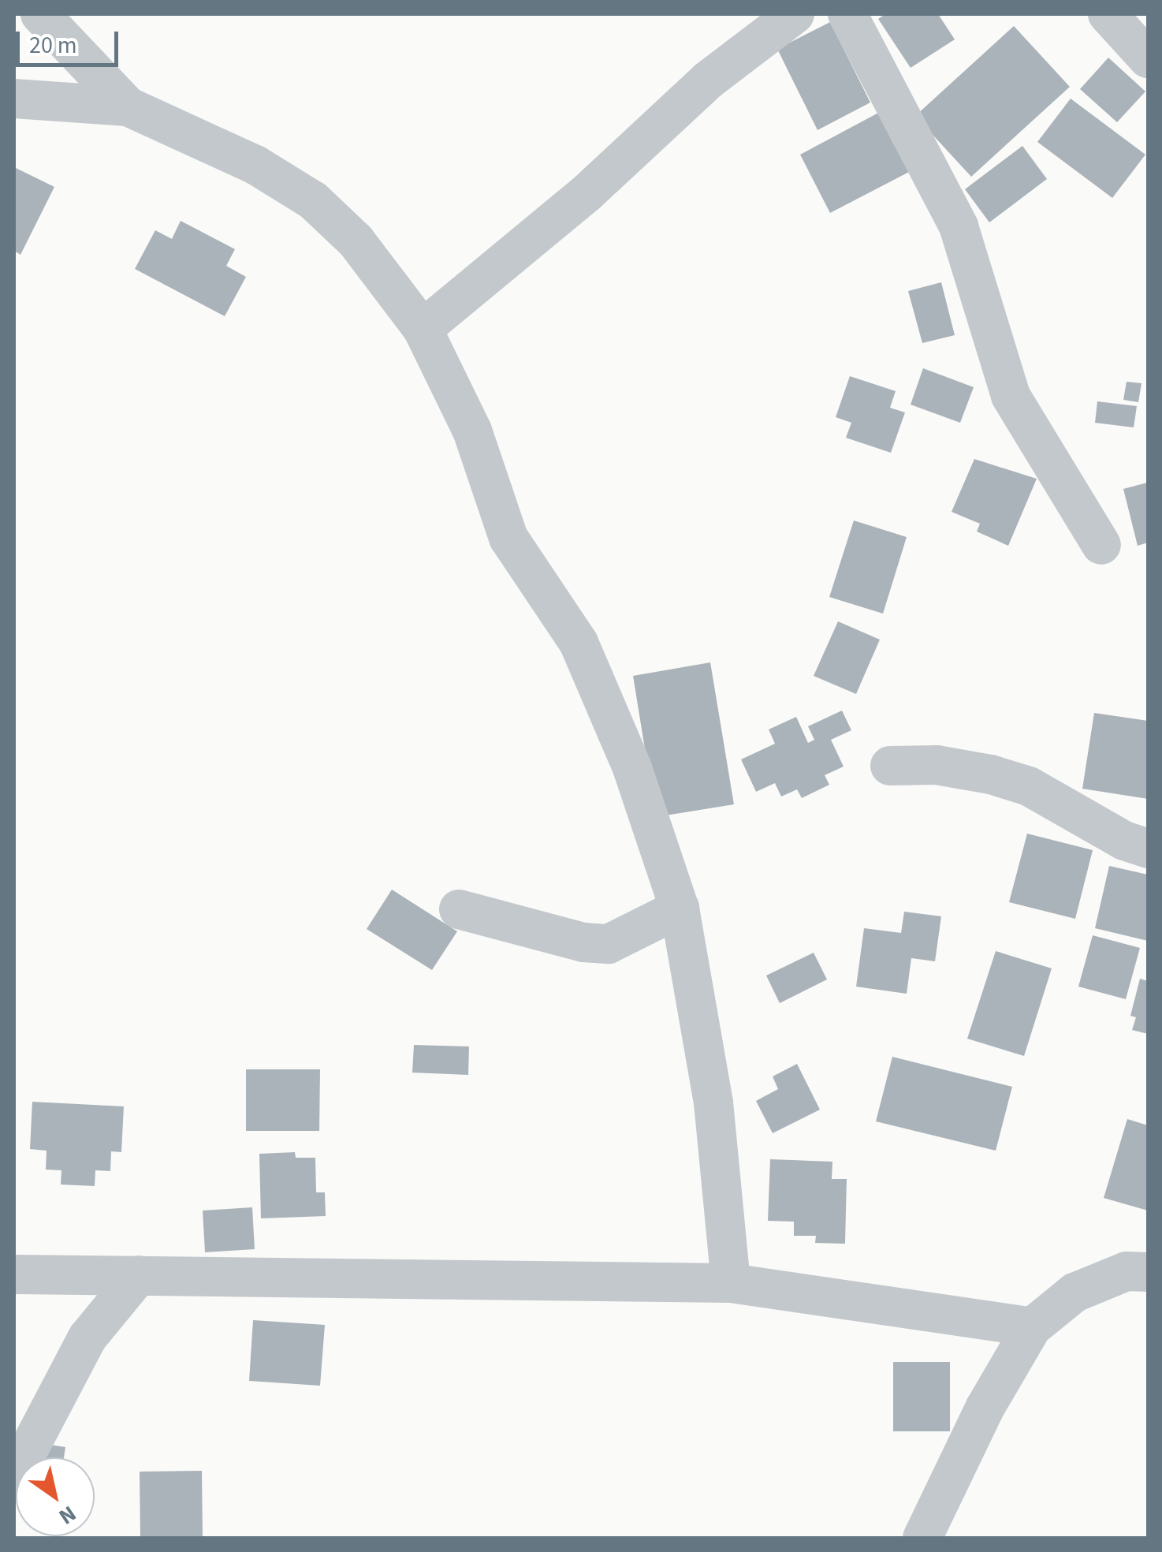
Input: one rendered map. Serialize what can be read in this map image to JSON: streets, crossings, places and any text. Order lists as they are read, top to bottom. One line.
{"scale_bar":"20 m","north":"bottom right"}
